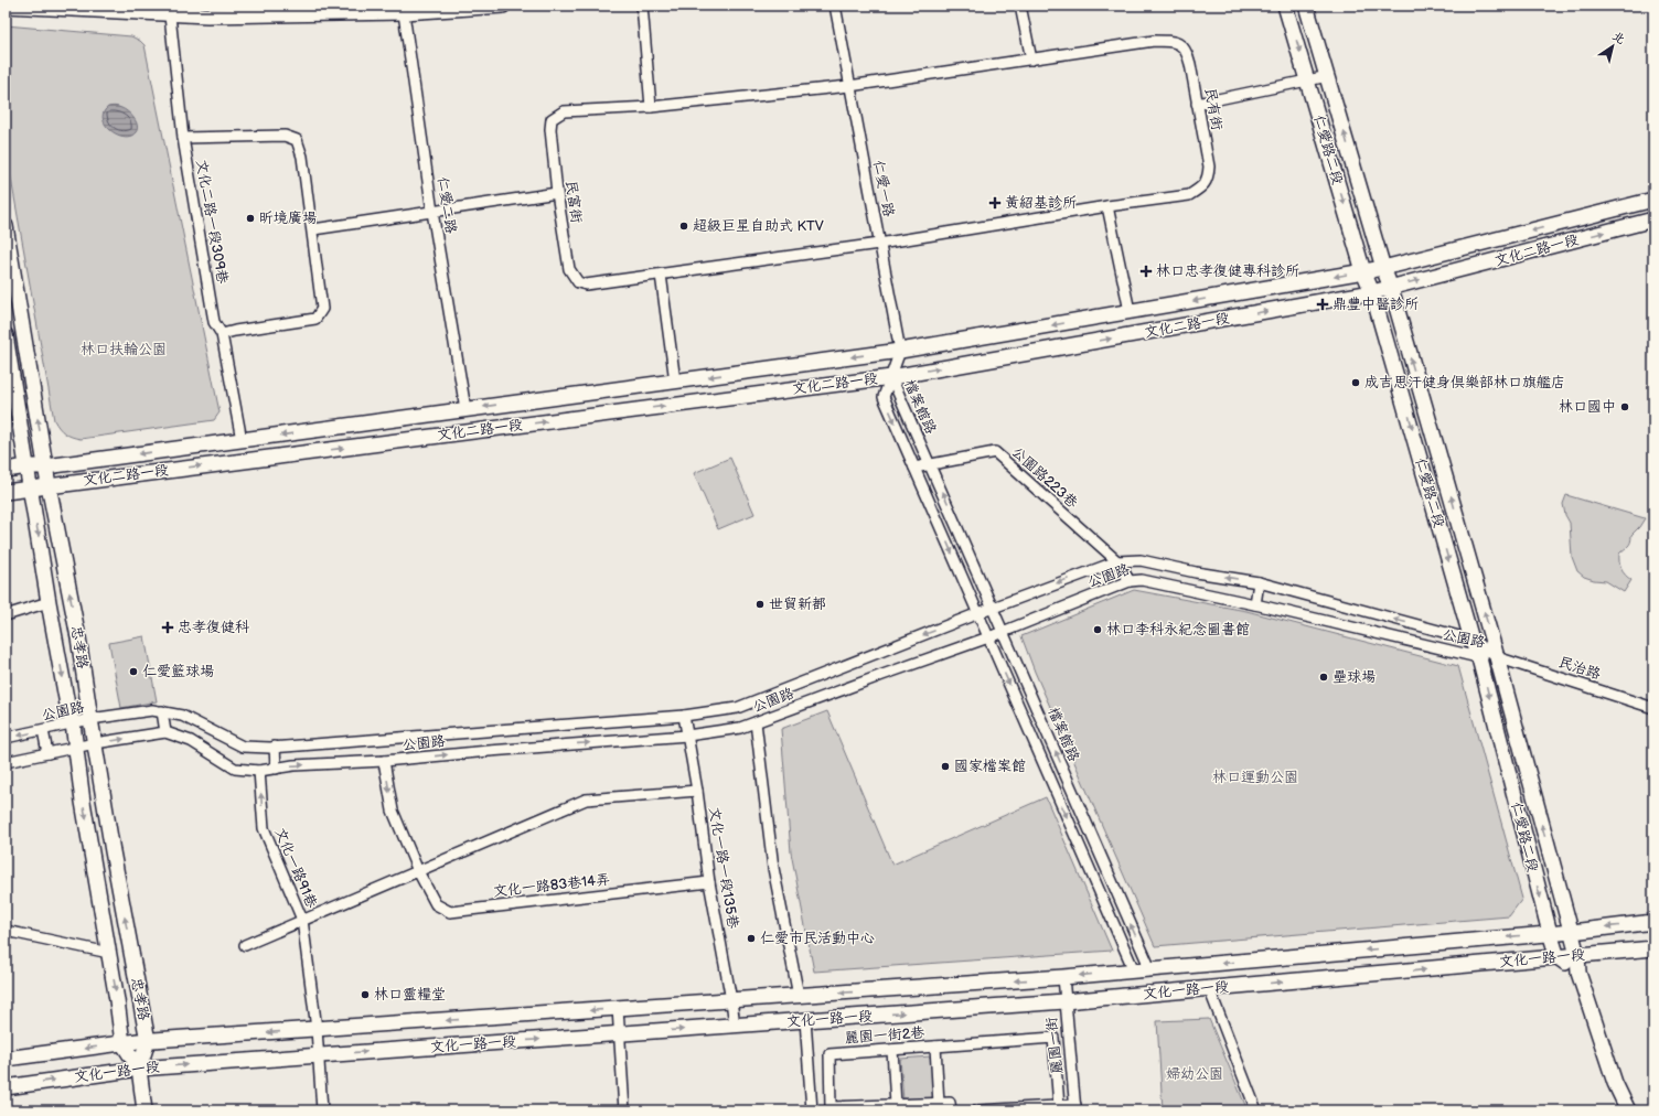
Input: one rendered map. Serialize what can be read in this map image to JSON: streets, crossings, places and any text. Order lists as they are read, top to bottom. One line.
{"streets":{"street":["民有街","仁愛路二段","仁愛一路","民富街","仁愛二路","文化二路一段309巷","文化二路一段","檔案館路","公園路223巷","公園路","忠孝路","民治路","文化一路91巷","文化一路一段135巷","文化一路83巷14弄","文化一路一段","麗園一街2巷","麗園一街"]},"crossings":[["民有街","仁愛一路"],["民有街","民富街"],["仁愛路二段","文化二路一段"],["仁愛路二段","公園路"],["仁愛路二段","民治路"],["仁愛路二段","文化一路一段"],["仁愛一路","民富街"],["仁愛一路","文化二路一段"],["仁愛一路","檔案館路"],["仁愛二路","文化二路一段"],["文化二路一段309巷","文化二路一段"],["文化二路一段","檔案館路"],["文化二路一段","忠孝路"],["檔案館路","公園路223巷"],["檔案館路","公園路"],["檔案館路","文化一路一段"],["公園路223巷","公園路"],["公園路","忠孝路"],["公園路","民治路"],["公園路","文化一路91巷"],["公園路","文化一路一段135巷"],["公園路","文化一路83巷14弄"],["忠孝路","文化一路一段"],["文化一路91巷","文化一路一段"],["文化一路一段135巷","文化一路83巷14弄"],["文化一路一段135巷","文化一路一段"],["文化一路一段","麗園一街"]],"one_way":["文化一路91巷"],"parks":["林口扶輪公園","林口運動公園","婦幼公園"],"places":{"health":["黃紹基診所","林口忠孝復健專科診所","鼎豐中醫診所","忠孝復健科"],"other":["昕境廣場","超級巨星自助式 KTV","成吉思汗健身俱樂部林口旗艦店","林口國中","世貿新都","林口李科永紀念圖書館","仁愛籃球場","壘球場","國家檔案館","仁愛市民活動中心","林口靈糧堂"]},"north":"top right"}
